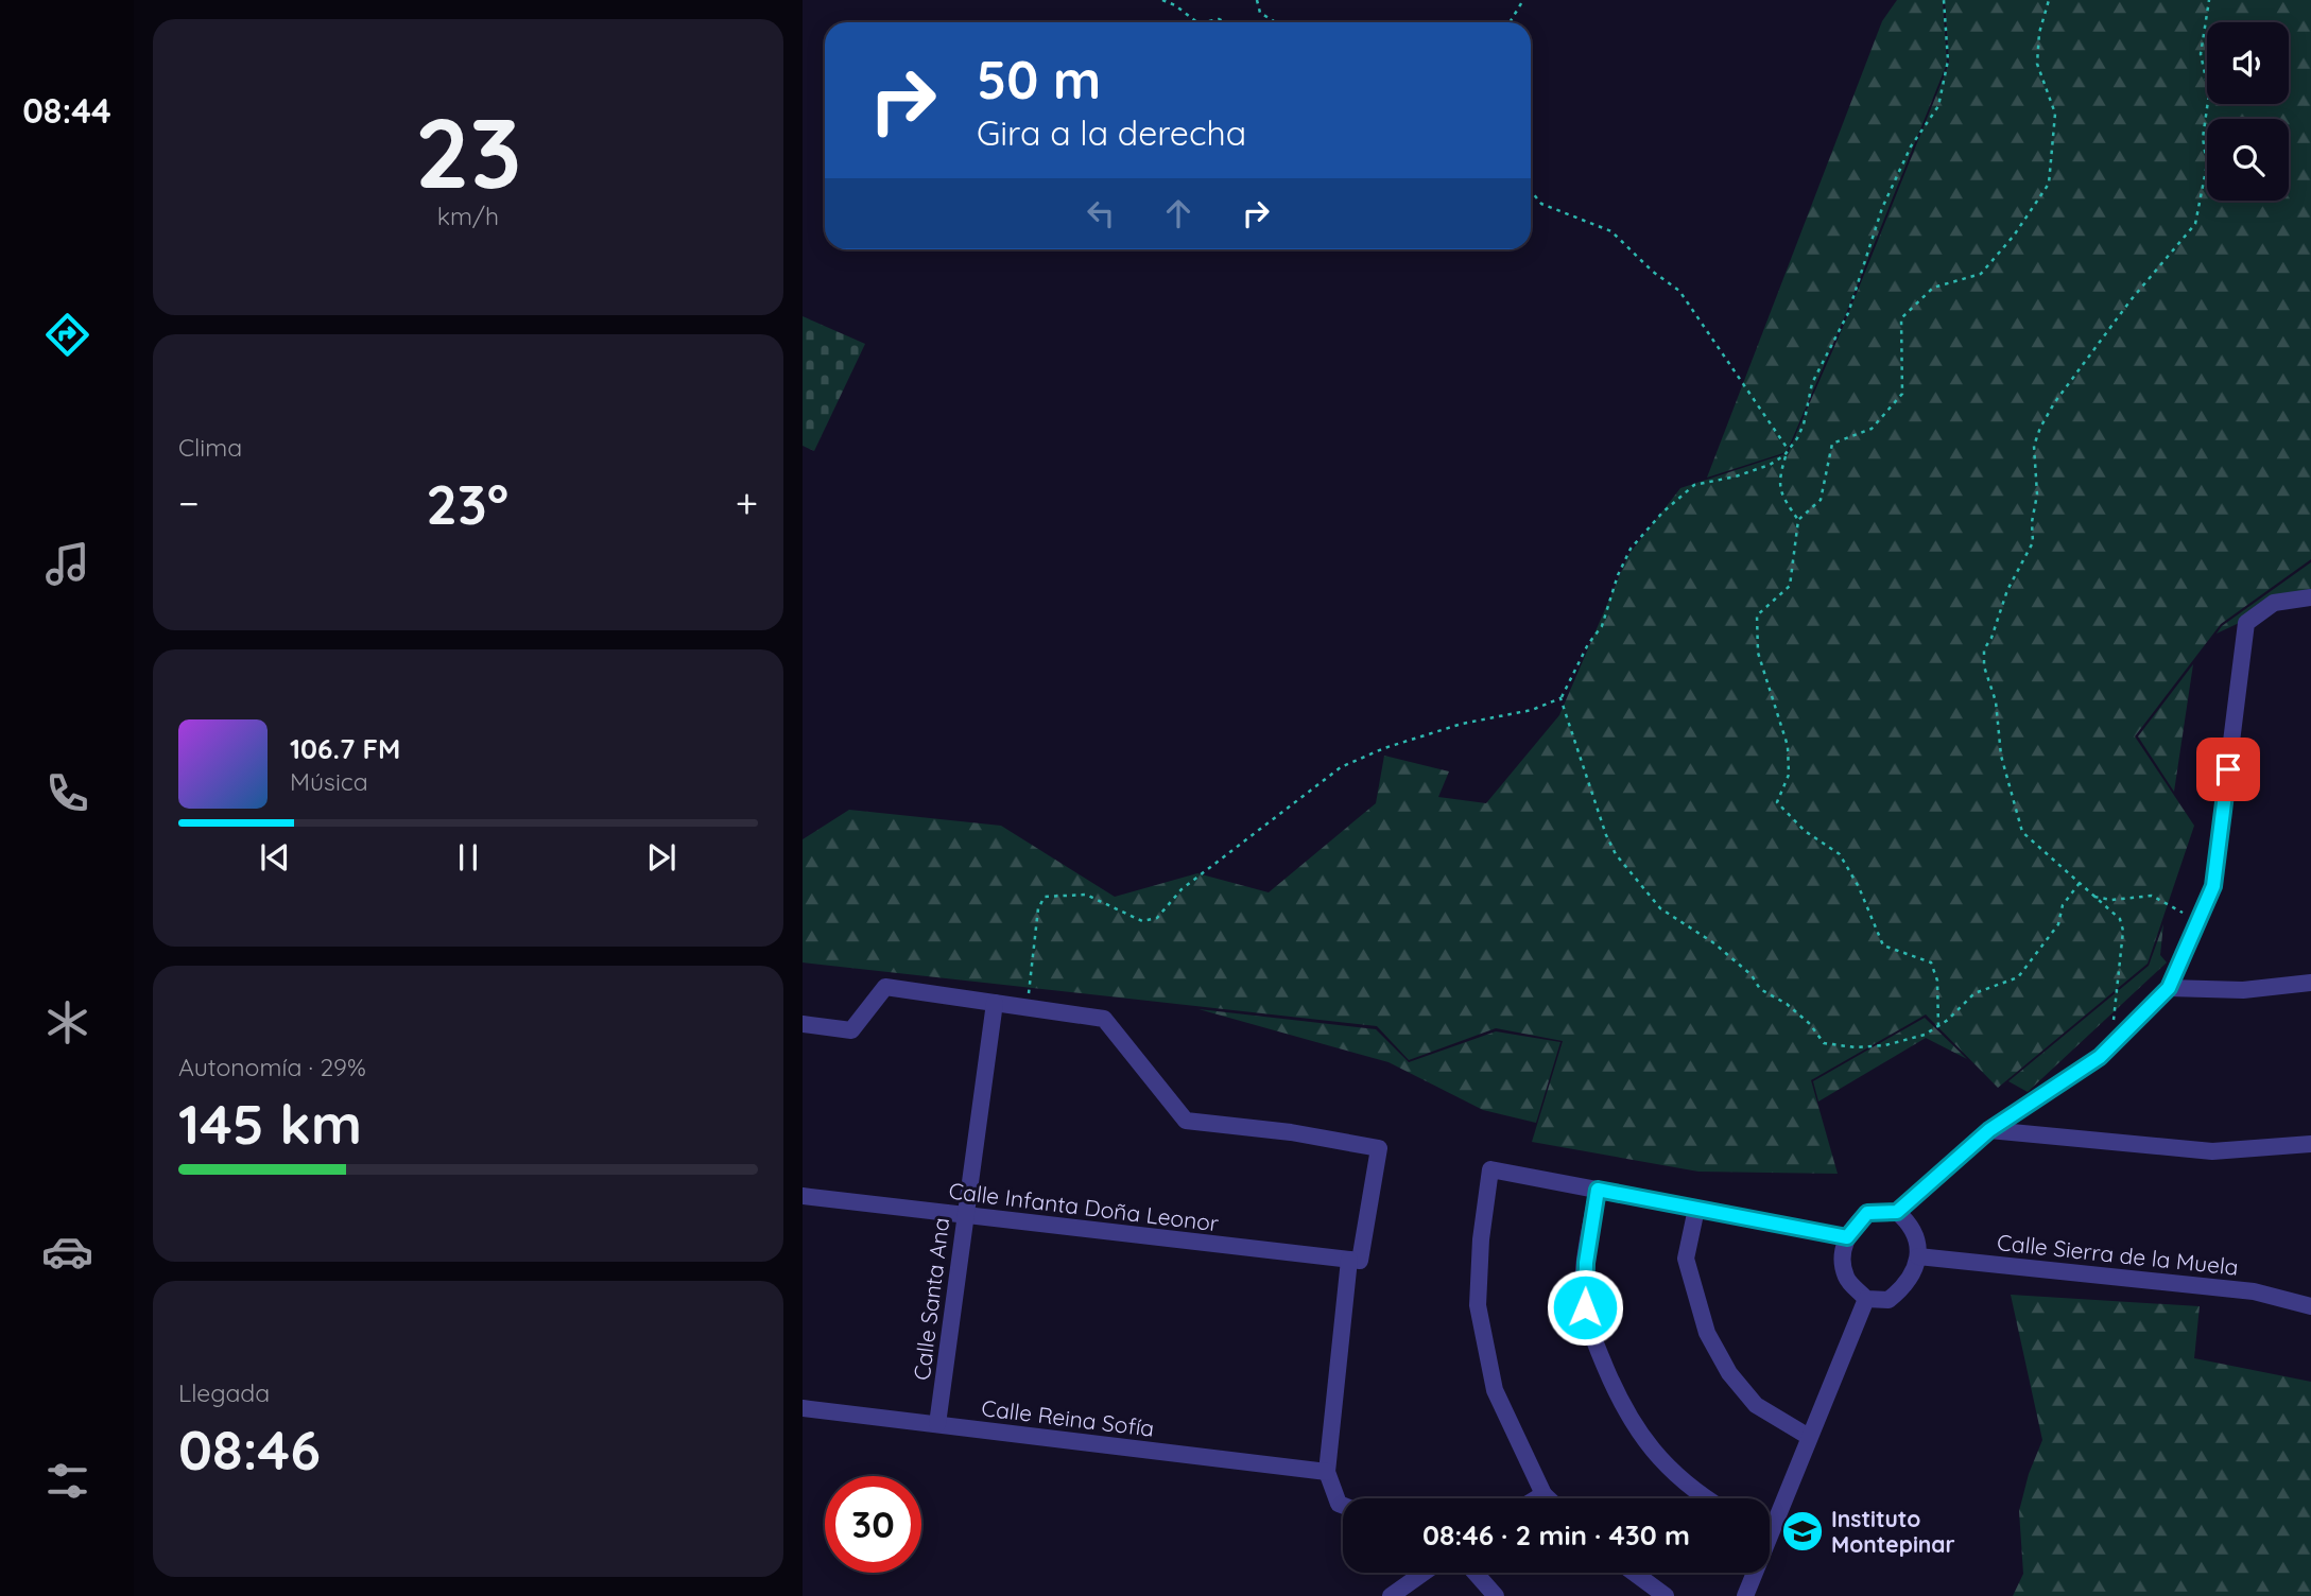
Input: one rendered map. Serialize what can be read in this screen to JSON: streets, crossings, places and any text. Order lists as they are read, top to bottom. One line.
{"streets":{"street":["Calle Infanta Doña Leonor","Calle Sierra de la Muela","Calle Santa Ana","Calle Reina Sofía"]},"crossings":[["Calle Infanta Doña Leonor","Calle Santa Ana"],["Calle Santa Ana","Calle Reina Sofía"]],"places":{"school or university":["Instituto Montepinar"]},"page":{"tabs":"08:44","tile":[["23","km/h"],"Clima",["Autonomía · 29%","145 km"],["Llegada","08:46"]],"turn":["50 m","Gira a la derecha"],"heat":["−","23°","+"],"song":["106.7 FM","Música"],"limit":"30","trip":"08:46 · 2 min · 430 m"}}
